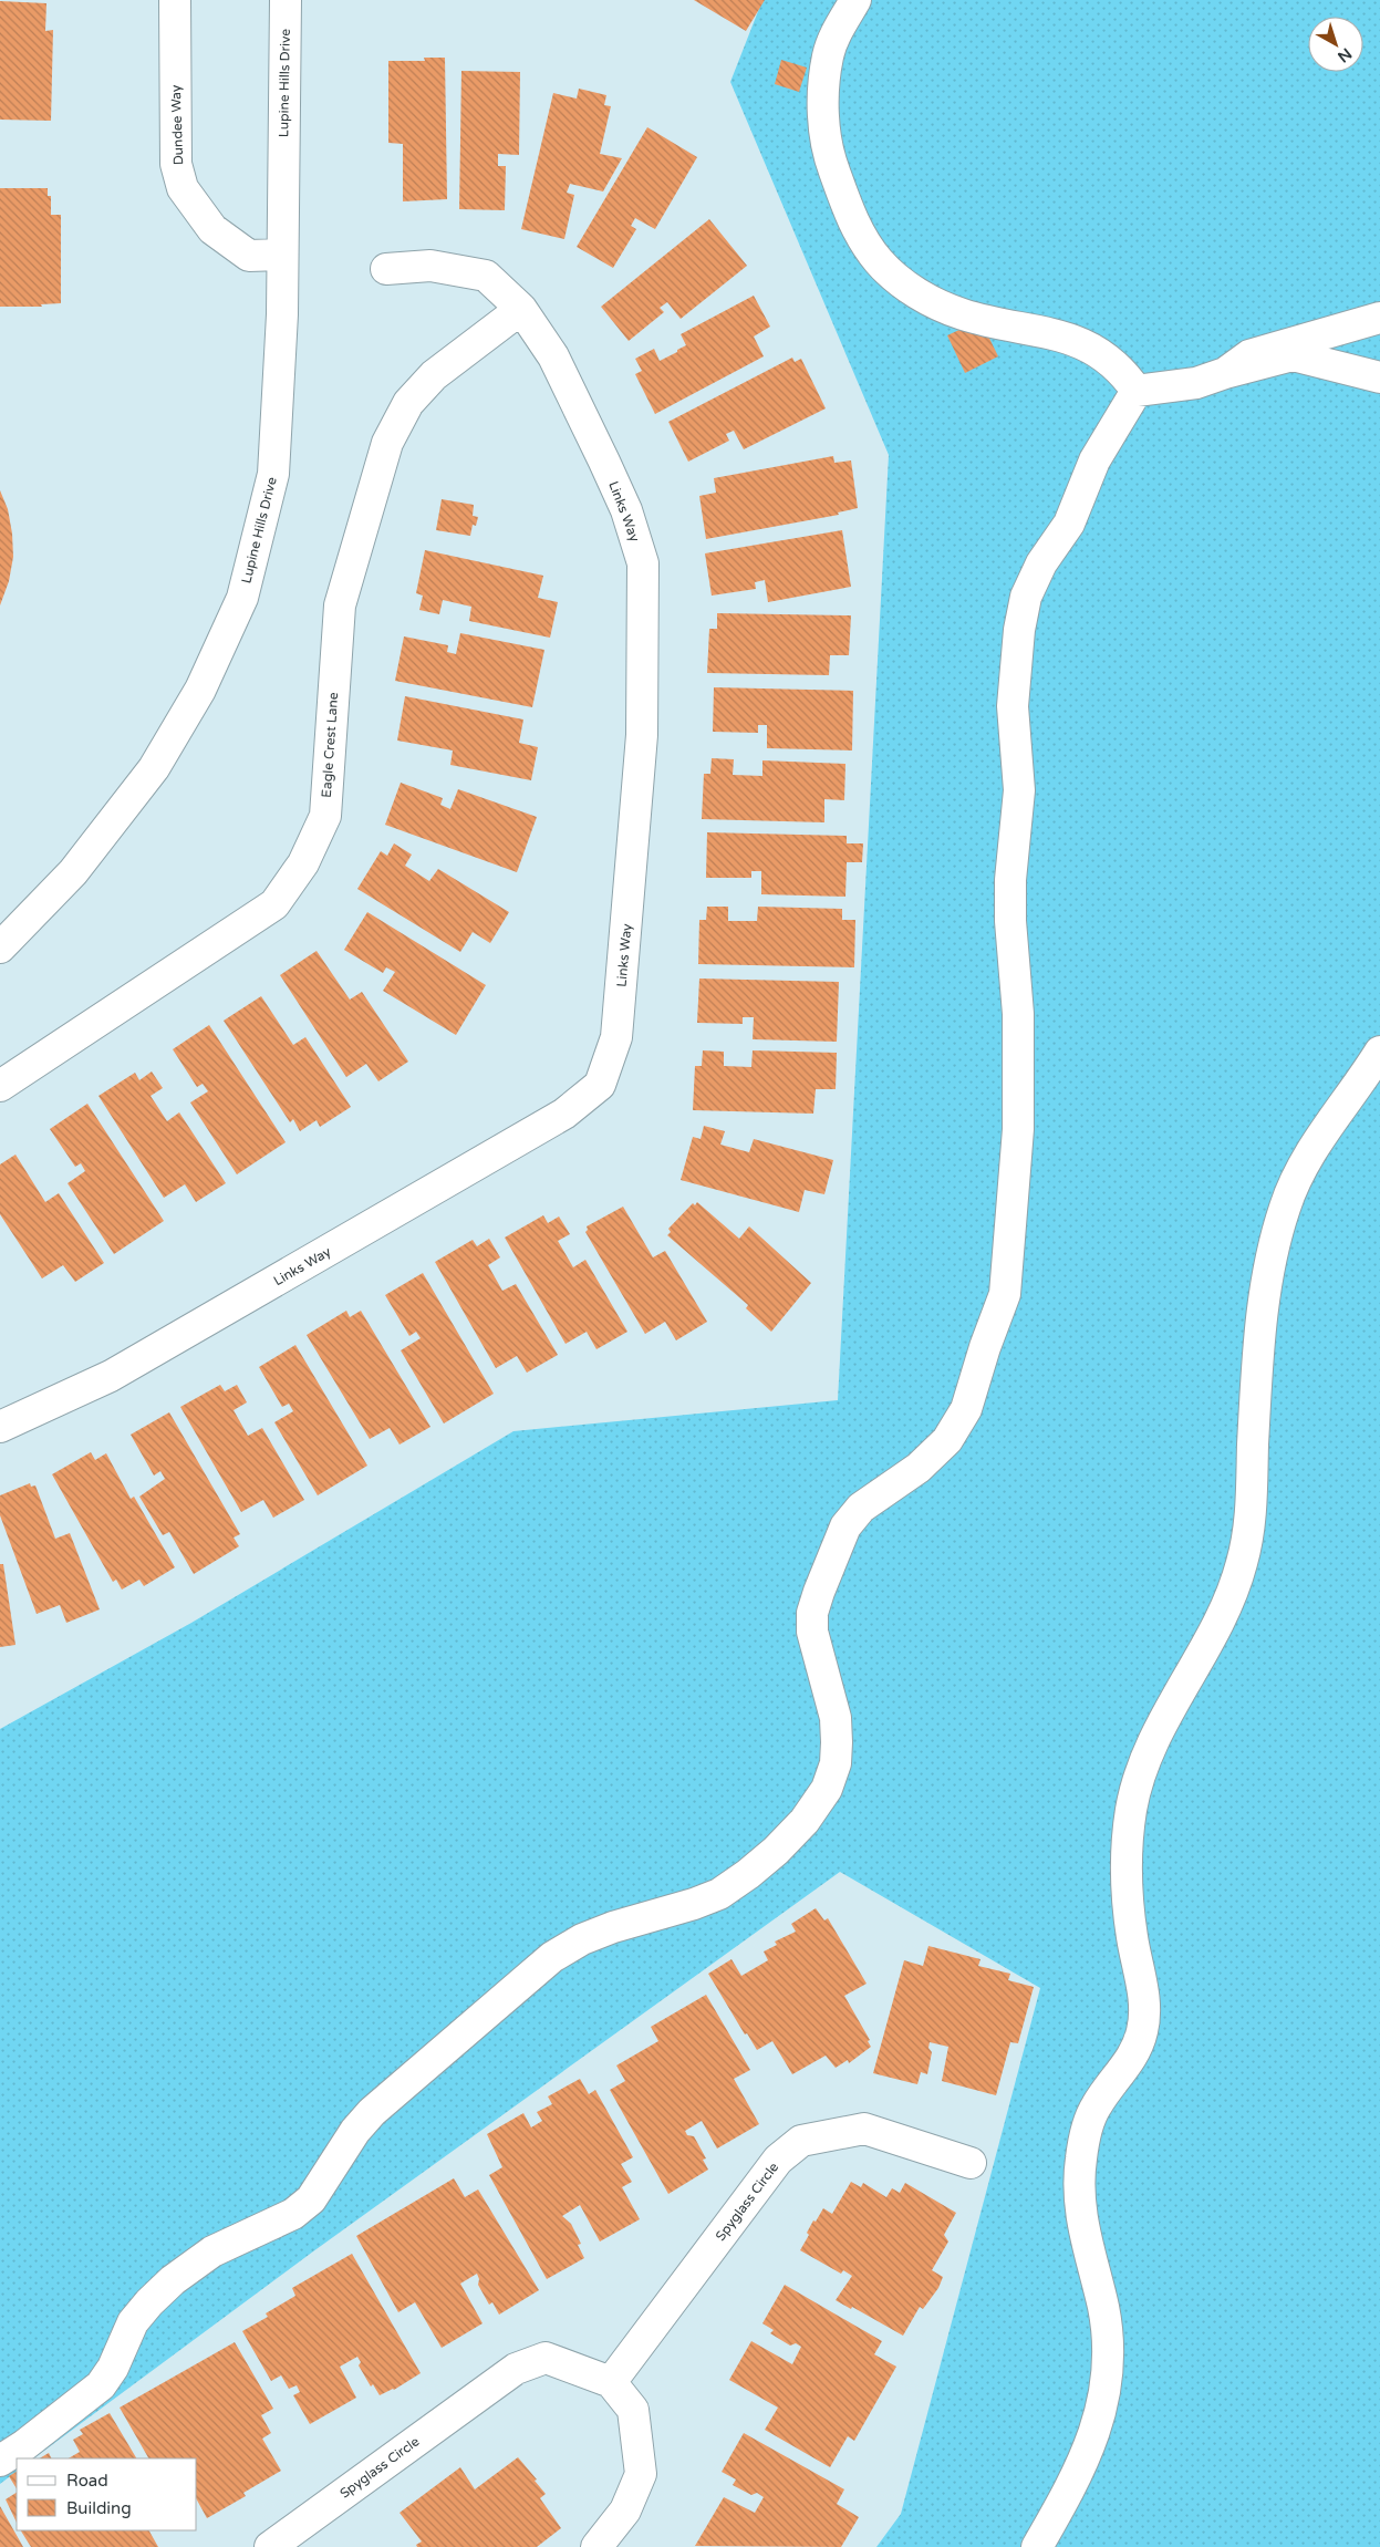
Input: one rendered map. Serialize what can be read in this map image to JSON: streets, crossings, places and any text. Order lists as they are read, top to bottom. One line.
{"streets":{"street":["Lupine Hills Drive","Dundee Way","Links Way","Eagle Crest Lane","Spyglass Circle"]},"crossings":[["Lupine Hills Drive","Dundee Way"],["Links Way","Eagle Crest Lane"]],"legend":["Road","Building"],"north":"bottom right"}
